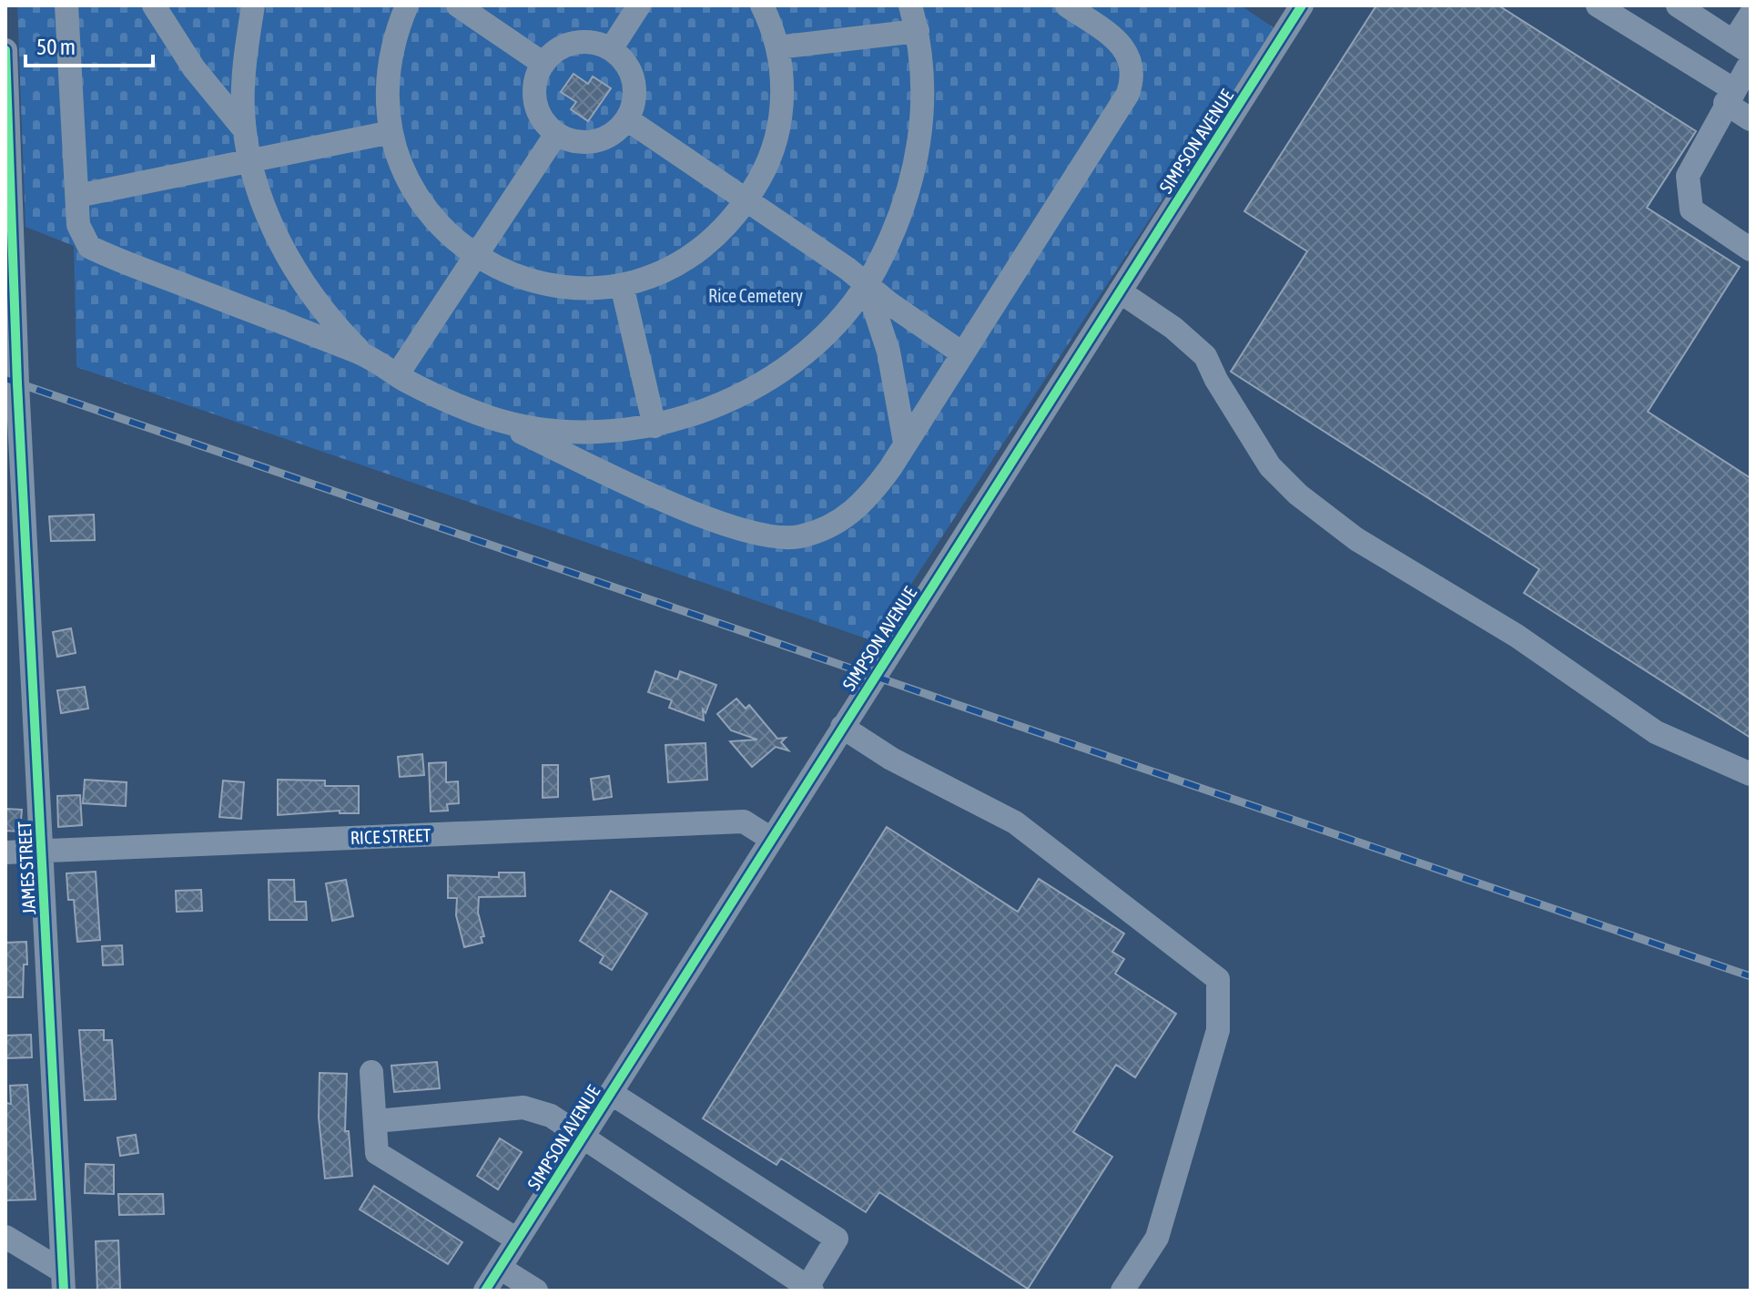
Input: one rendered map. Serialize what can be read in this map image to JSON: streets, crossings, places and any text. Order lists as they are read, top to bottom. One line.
{"streets":{"street":["SIMPSON AVENUE","RICE STREET","JAMES STREET"]},"crossings":[["SIMPSON AVENUE","RICE STREET"],["RICE STREET","JAMES STREET"]],"parks":["Rice Cemetery"],"scale_bar":"50 m"}
